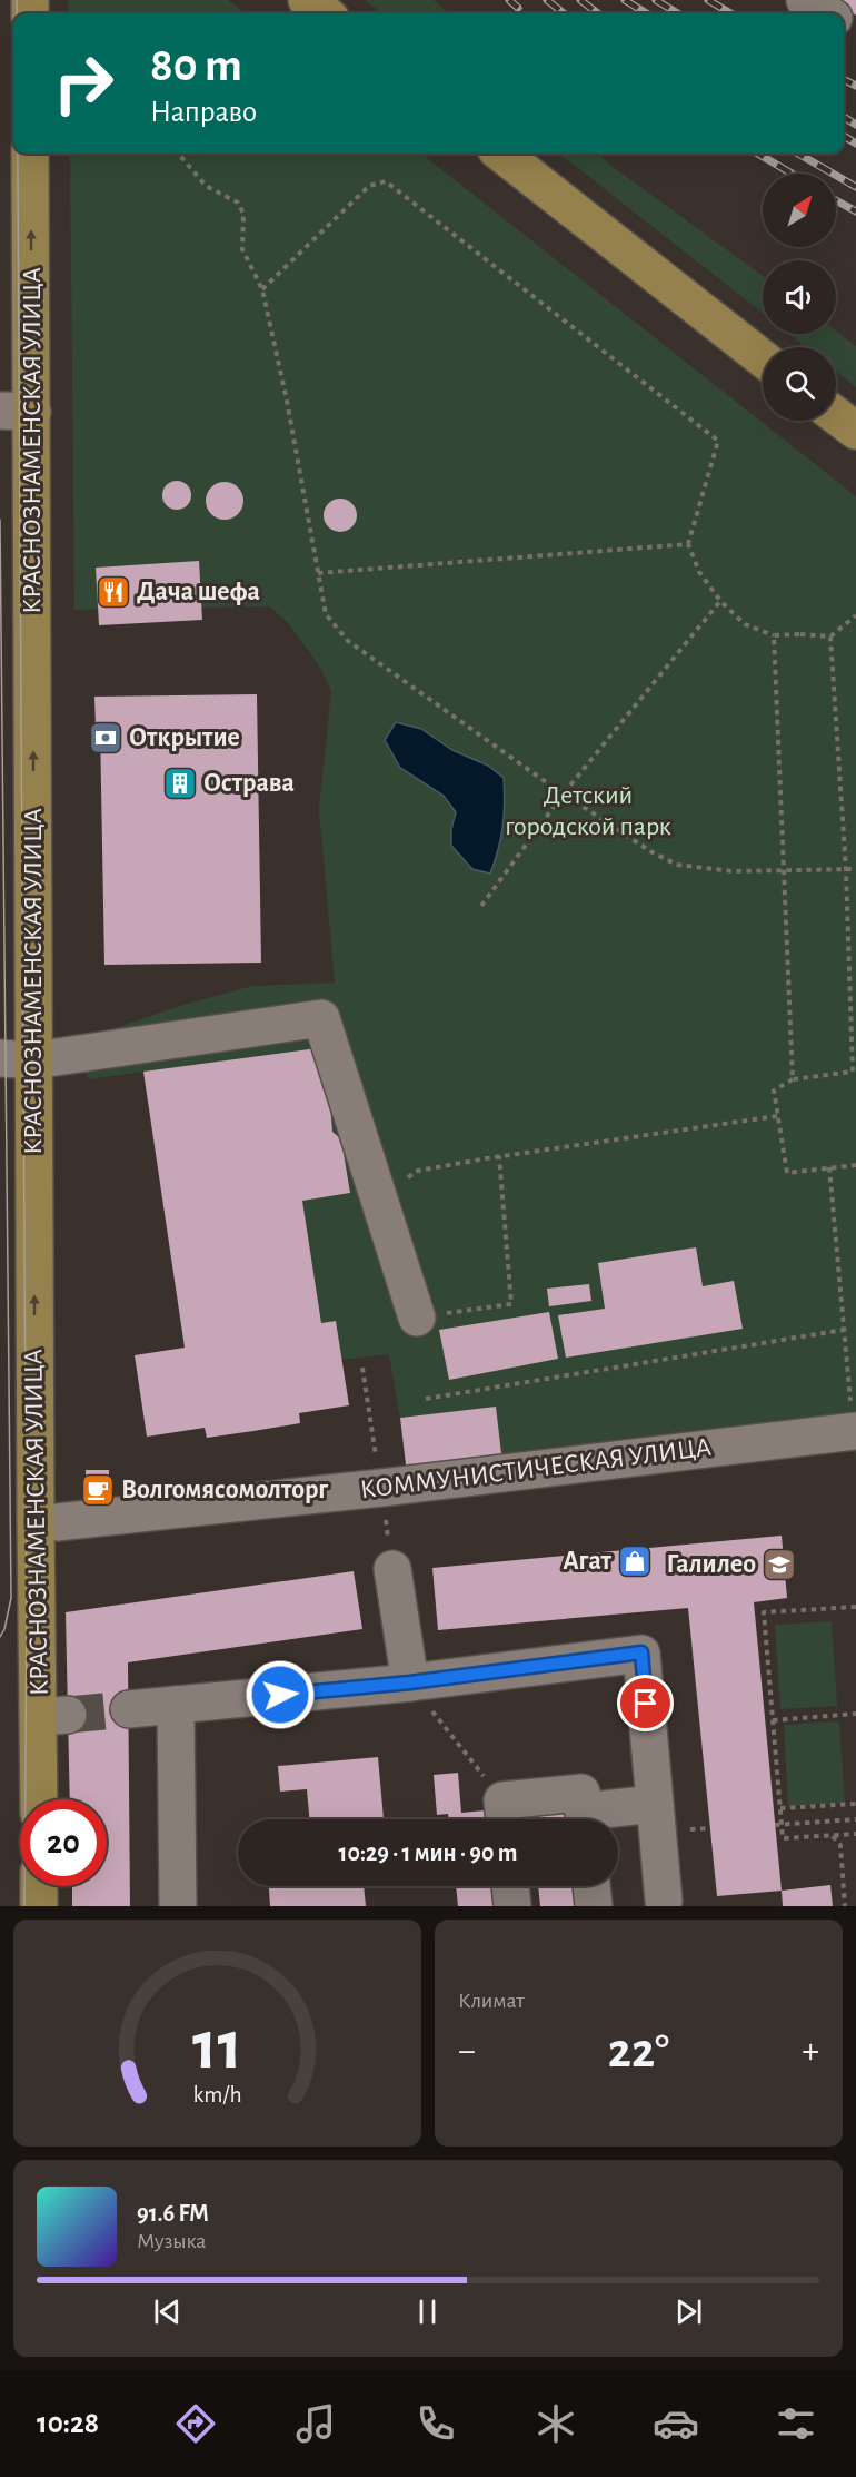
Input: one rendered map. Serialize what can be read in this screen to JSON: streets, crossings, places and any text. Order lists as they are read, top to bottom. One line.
{"streets":{"main road":["КРАСНОЗНАМЕНСКАЯ УЛИЦА"],"street":["КОММУНИСТИЧЕСКАЯ УЛИЦА"]},"one_way":["КРАСНОЗНАМЕНСКАЯ УЛИЦА"],"parks":["Детский городской парк"],"places":{"restaurant":["Дача шефа"],"bank":["Открытие"],"building":["Острава"],"cafe":["Волгомясомолторг"],"shop":["Агат"],"school or university":["Галилео"]},"north":"top right","page":{"turn":["80 m","Направо"],"limit":"20","trip":"10:29 · 1 мин · 90 m","tile":"Климат","heat":["−","22°","+"],"song":["91.6 FM","Музыка"],"tabs":"10:28","gauge":["11","km/h"]}}
